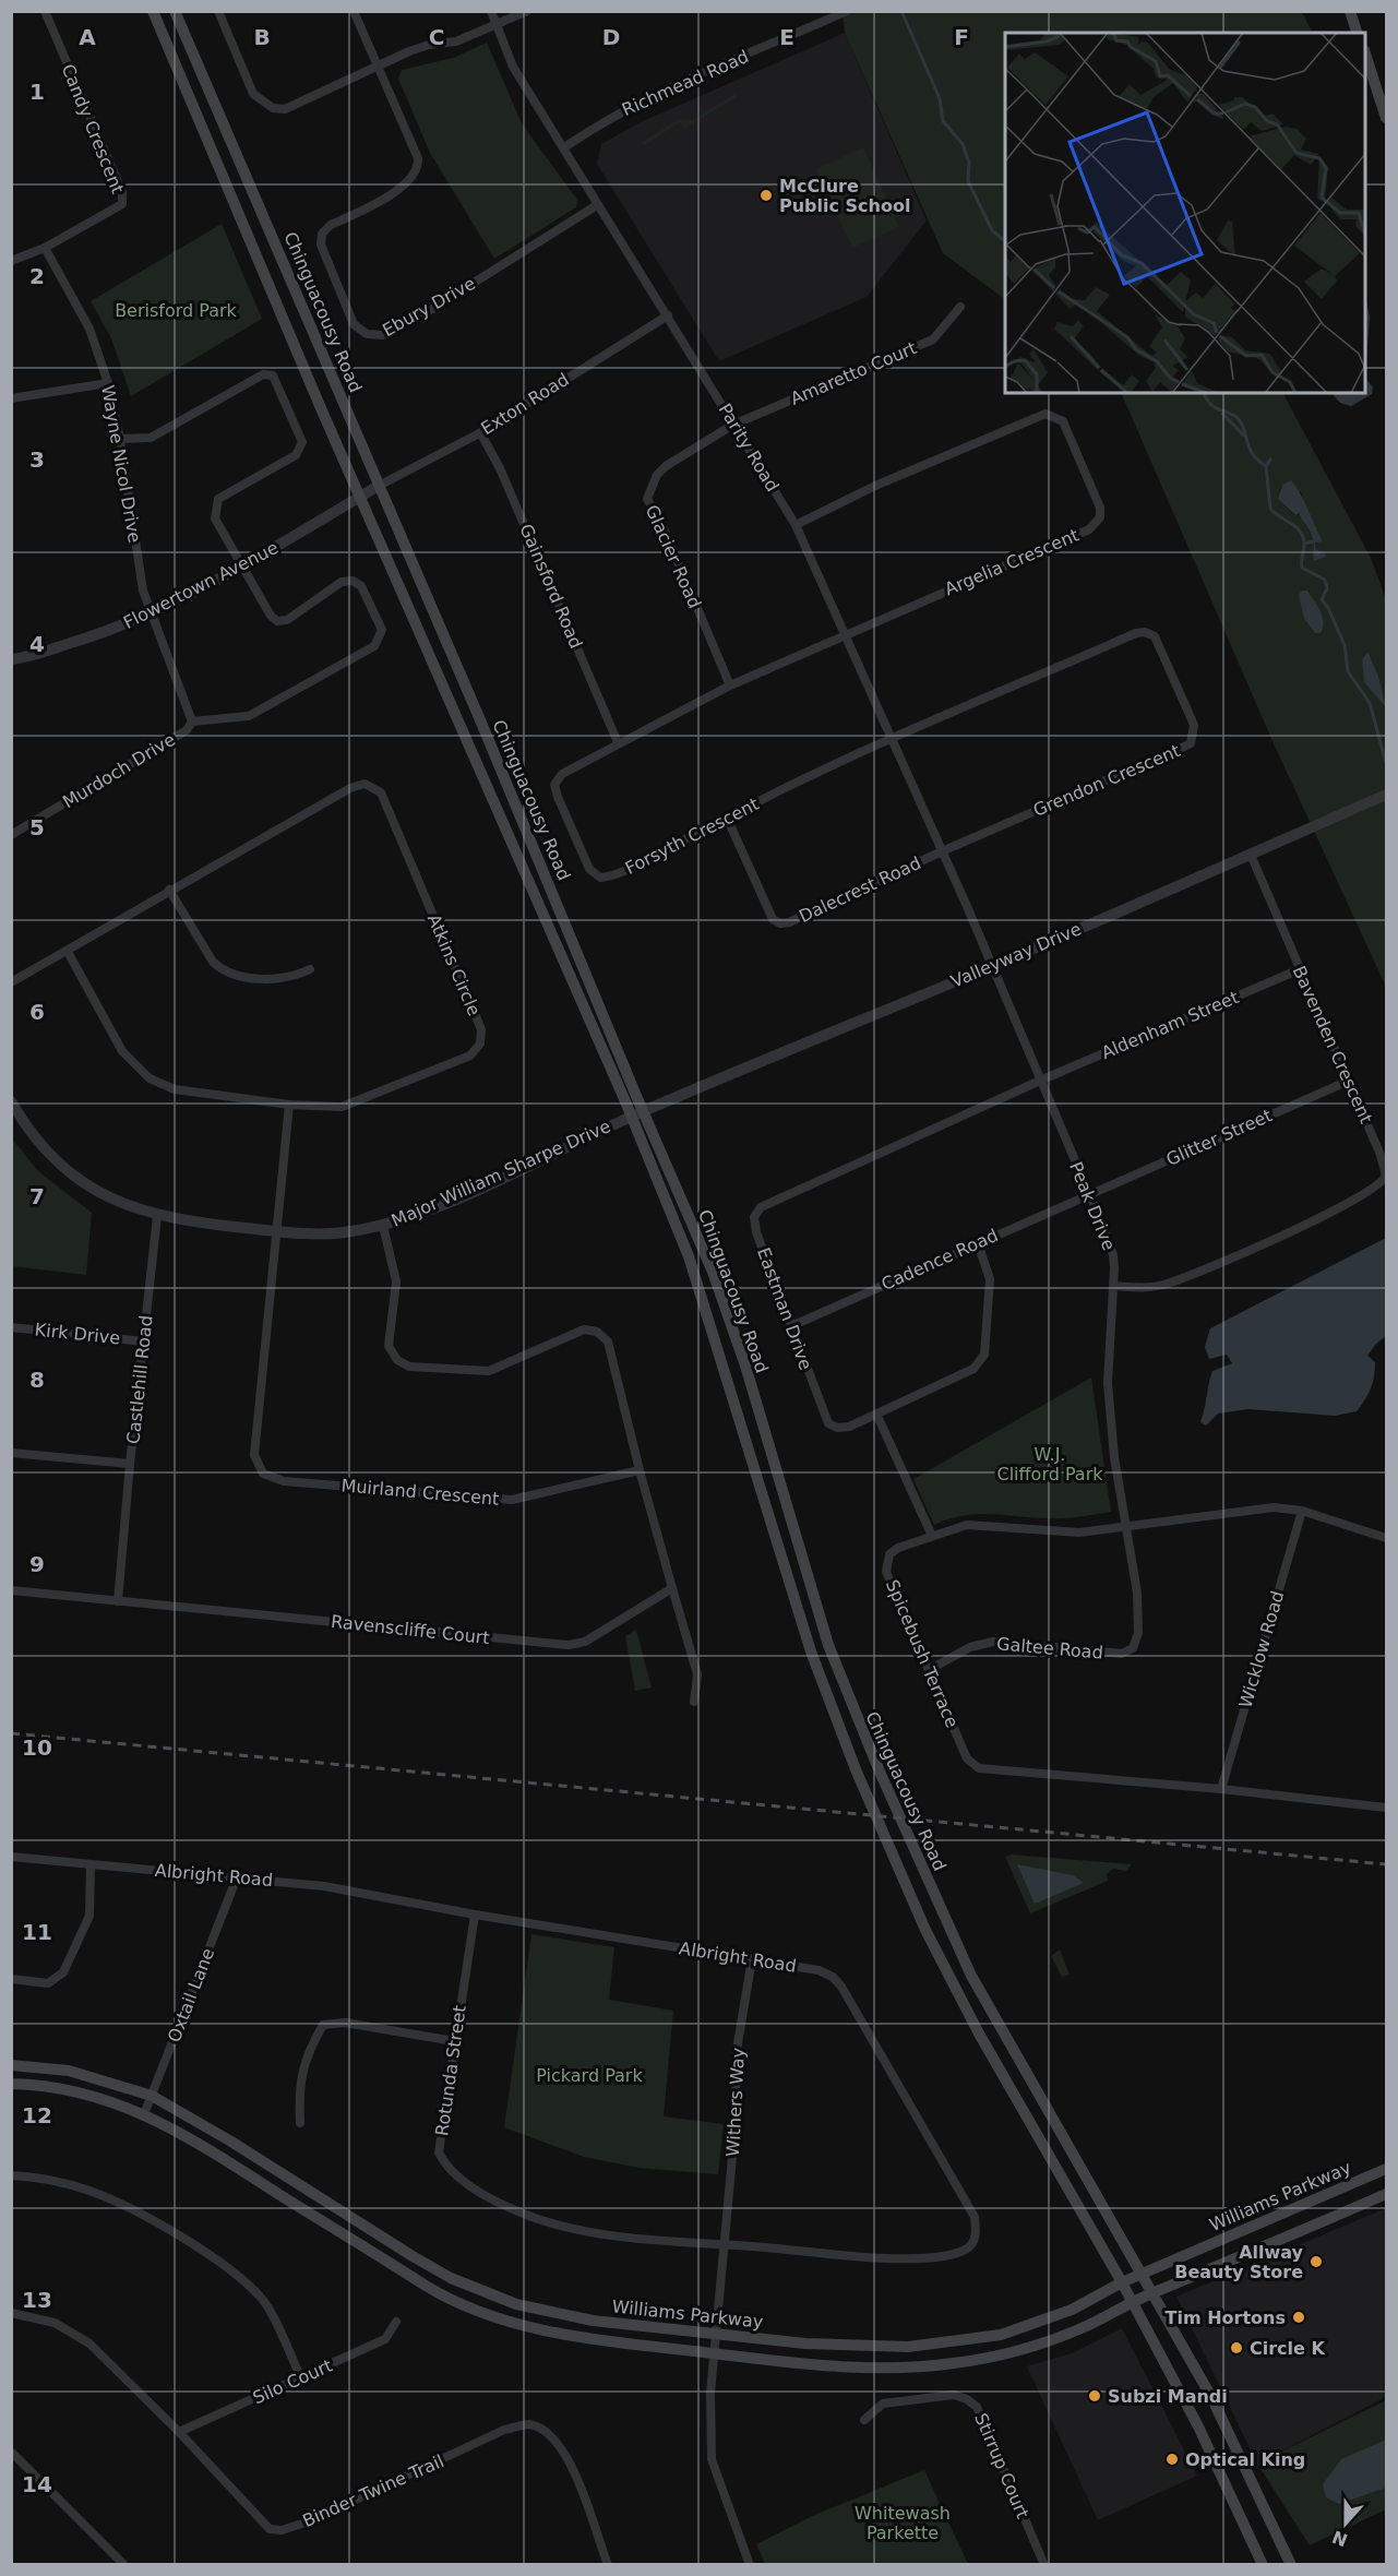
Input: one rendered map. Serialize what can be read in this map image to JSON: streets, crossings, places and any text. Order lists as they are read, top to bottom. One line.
{"streets":{"main road":["Chinguacousy Road","Williams Parkway"],"street":["Richmead Road","Candy Crescent","Ebury Drive","Amaretto Court","Exton Road","Parity Road","Wayne Nicol Drive","Glacier Road","Argelia Crescent","Flowertown Avenue","Gainsford Road","Murdoch Drive","Grendon Crescent","Forsyth Crescent","Dalecrest Road","Valleyway Drive","Atkins Circle","Aldenham Street","Bavenden Crescent","Glitter Street","Major William Sharpe Drive","Peak Drive","Cadence Road","Eastman Drive","Kirk Drive","Castlehill Road","Muirland Crescent","Ravenscliffe Court","Galtee Road","Wicklow Road","Spicebush Terrace","Albright Road","Oxtail Lane","Rotunda Street","Withers Way","Silo Court","Stirrup Court","Binder Twine Trail"]},"crossings":[["Richmead Road","Parity Road"],["Candy Crescent","Wayne Nicol Drive"],["Ebury Drive","Parity Road"],["Chinguacousy Road","Exton Road"],["Chinguacousy Road","Flowertown Avenue"],["Chinguacousy Road","Valleyway Drive"],["Chinguacousy Road","Major William Sharpe Drive"],["Chinguacousy Road","Williams Parkway"],["Amaretto Court","Parity Road"],["Amaretto Court","Glacier Road"],["Exton Road","Parity Road"],["Exton Road","Flowertown Avenue"],["Exton Road","Gainsford Road"],["Parity Road","Glacier Road"],["Parity Road","Argelia Crescent"],["Parity Road","Grendon Crescent"],["Parity Road","Forsyth Crescent"],["Parity Road","Dalecrest Road"],["Parity Road","Peak Drive"],["Wayne Nicol Drive","Flowertown Avenue"],["Wayne Nicol Drive","Murdoch Drive"],["Glacier Road","Forsyth Crescent"],["Argelia Crescent","Forsyth Crescent"],["Flowertown Avenue","Murdoch Drive"],["Gainsford Road","Forsyth Crescent"],["Grendon Crescent","Forsyth Crescent"],["Grendon Crescent","Dalecrest Road"],["Forsyth Crescent","Dalecrest Road"],["Valleyway Drive","Bavenden Crescent"],["Valleyway Drive","Major William Sharpe Drive"],["Valleyway Drive","Peak Drive"],["Atkins Circle","Muirland Crescent"],["Aldenham Street","Bavenden Crescent"],["Aldenham Street","Peak Drive"],["Aldenham Street","Eastman Drive"],["Bavenden Crescent","Glitter Street"],["Bavenden Crescent","Peak Drive"],["Glitter Street","Peak Drive"],["Glitter Street","Cadence Road"],["Major William Sharpe Drive","Castlehill Road"],["Major William Sharpe Drive","Muirland Crescent"],["Peak Drive","Cadence Road"],["Peak Drive","Eastman Drive"],["Peak Drive","Galtee Road"],["Peak Drive","Spicebush Terrace"],["Cadence Road","Eastman Drive"],["Kirk Drive","Castlehill Road"],["Galtee Road","Spicebush Terrace"],["Wicklow Road","Spicebush Terrace"],["Albright Road","Oxtail Lane"],["Albright Road","Rotunda Street"],["Albright Road","Withers Way"],["Oxtail Lane","Williams Parkway"],["Rotunda Street","Withers Way"],["Withers Way","Williams Parkway"],["Silo Court","Binder Twine Trail"]],"parks":["Berisford Park","W.J. Clifford Park","Pickard Park","Whitewash Parkette"],"places":["McClure Public School","Allway Beauty Store","Tim Hortons","Circle K","Subzi Mandi","Optical King"],"north":"bottom","grid":{"columns":["A","B","C","D","E","F"],"rows":["1","2","3","4","5","6","7","8","9","10","11","12","13","14"]}}
